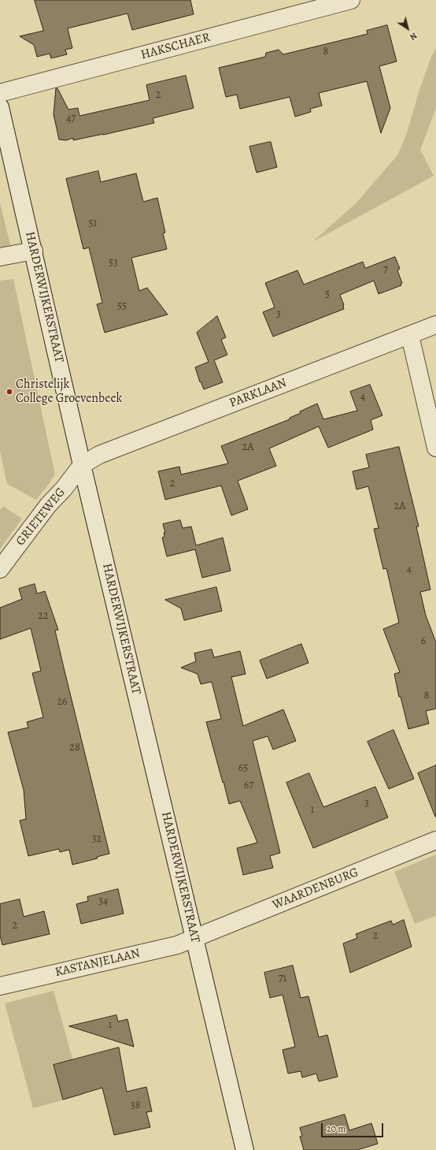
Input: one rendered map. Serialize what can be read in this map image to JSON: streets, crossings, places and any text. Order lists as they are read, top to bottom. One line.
{"streets":{"street":["HAKSCHAER","HARDERWIJKERSTRAAT","PARKLAAN","GRIETEWEG","WAARDENBURG","KASTANJELAAN"]},"crossings":[["HARDERWIJKERSTRAAT","PARKLAAN"],["HARDERWIJKERSTRAAT","GRIETEWEG"],["HARDERWIJKERSTRAAT","WAARDENBURG"],["HARDERWIJKERSTRAAT","KASTANJELAAN"],["PARKLAAN","GRIETEWEG"],["WAARDENBURG","KASTANJELAAN"]],"places":["Christelijk College Groevenbeek"],"house_numbers":["8","2","47","51","53","7","5","55","3","4","2A","2","2A","4","22","6","8","26","28","65","67","3","1","32","34","2","2","71","1","38"],"scale_bar":"20 m","north":"bottom right"}
